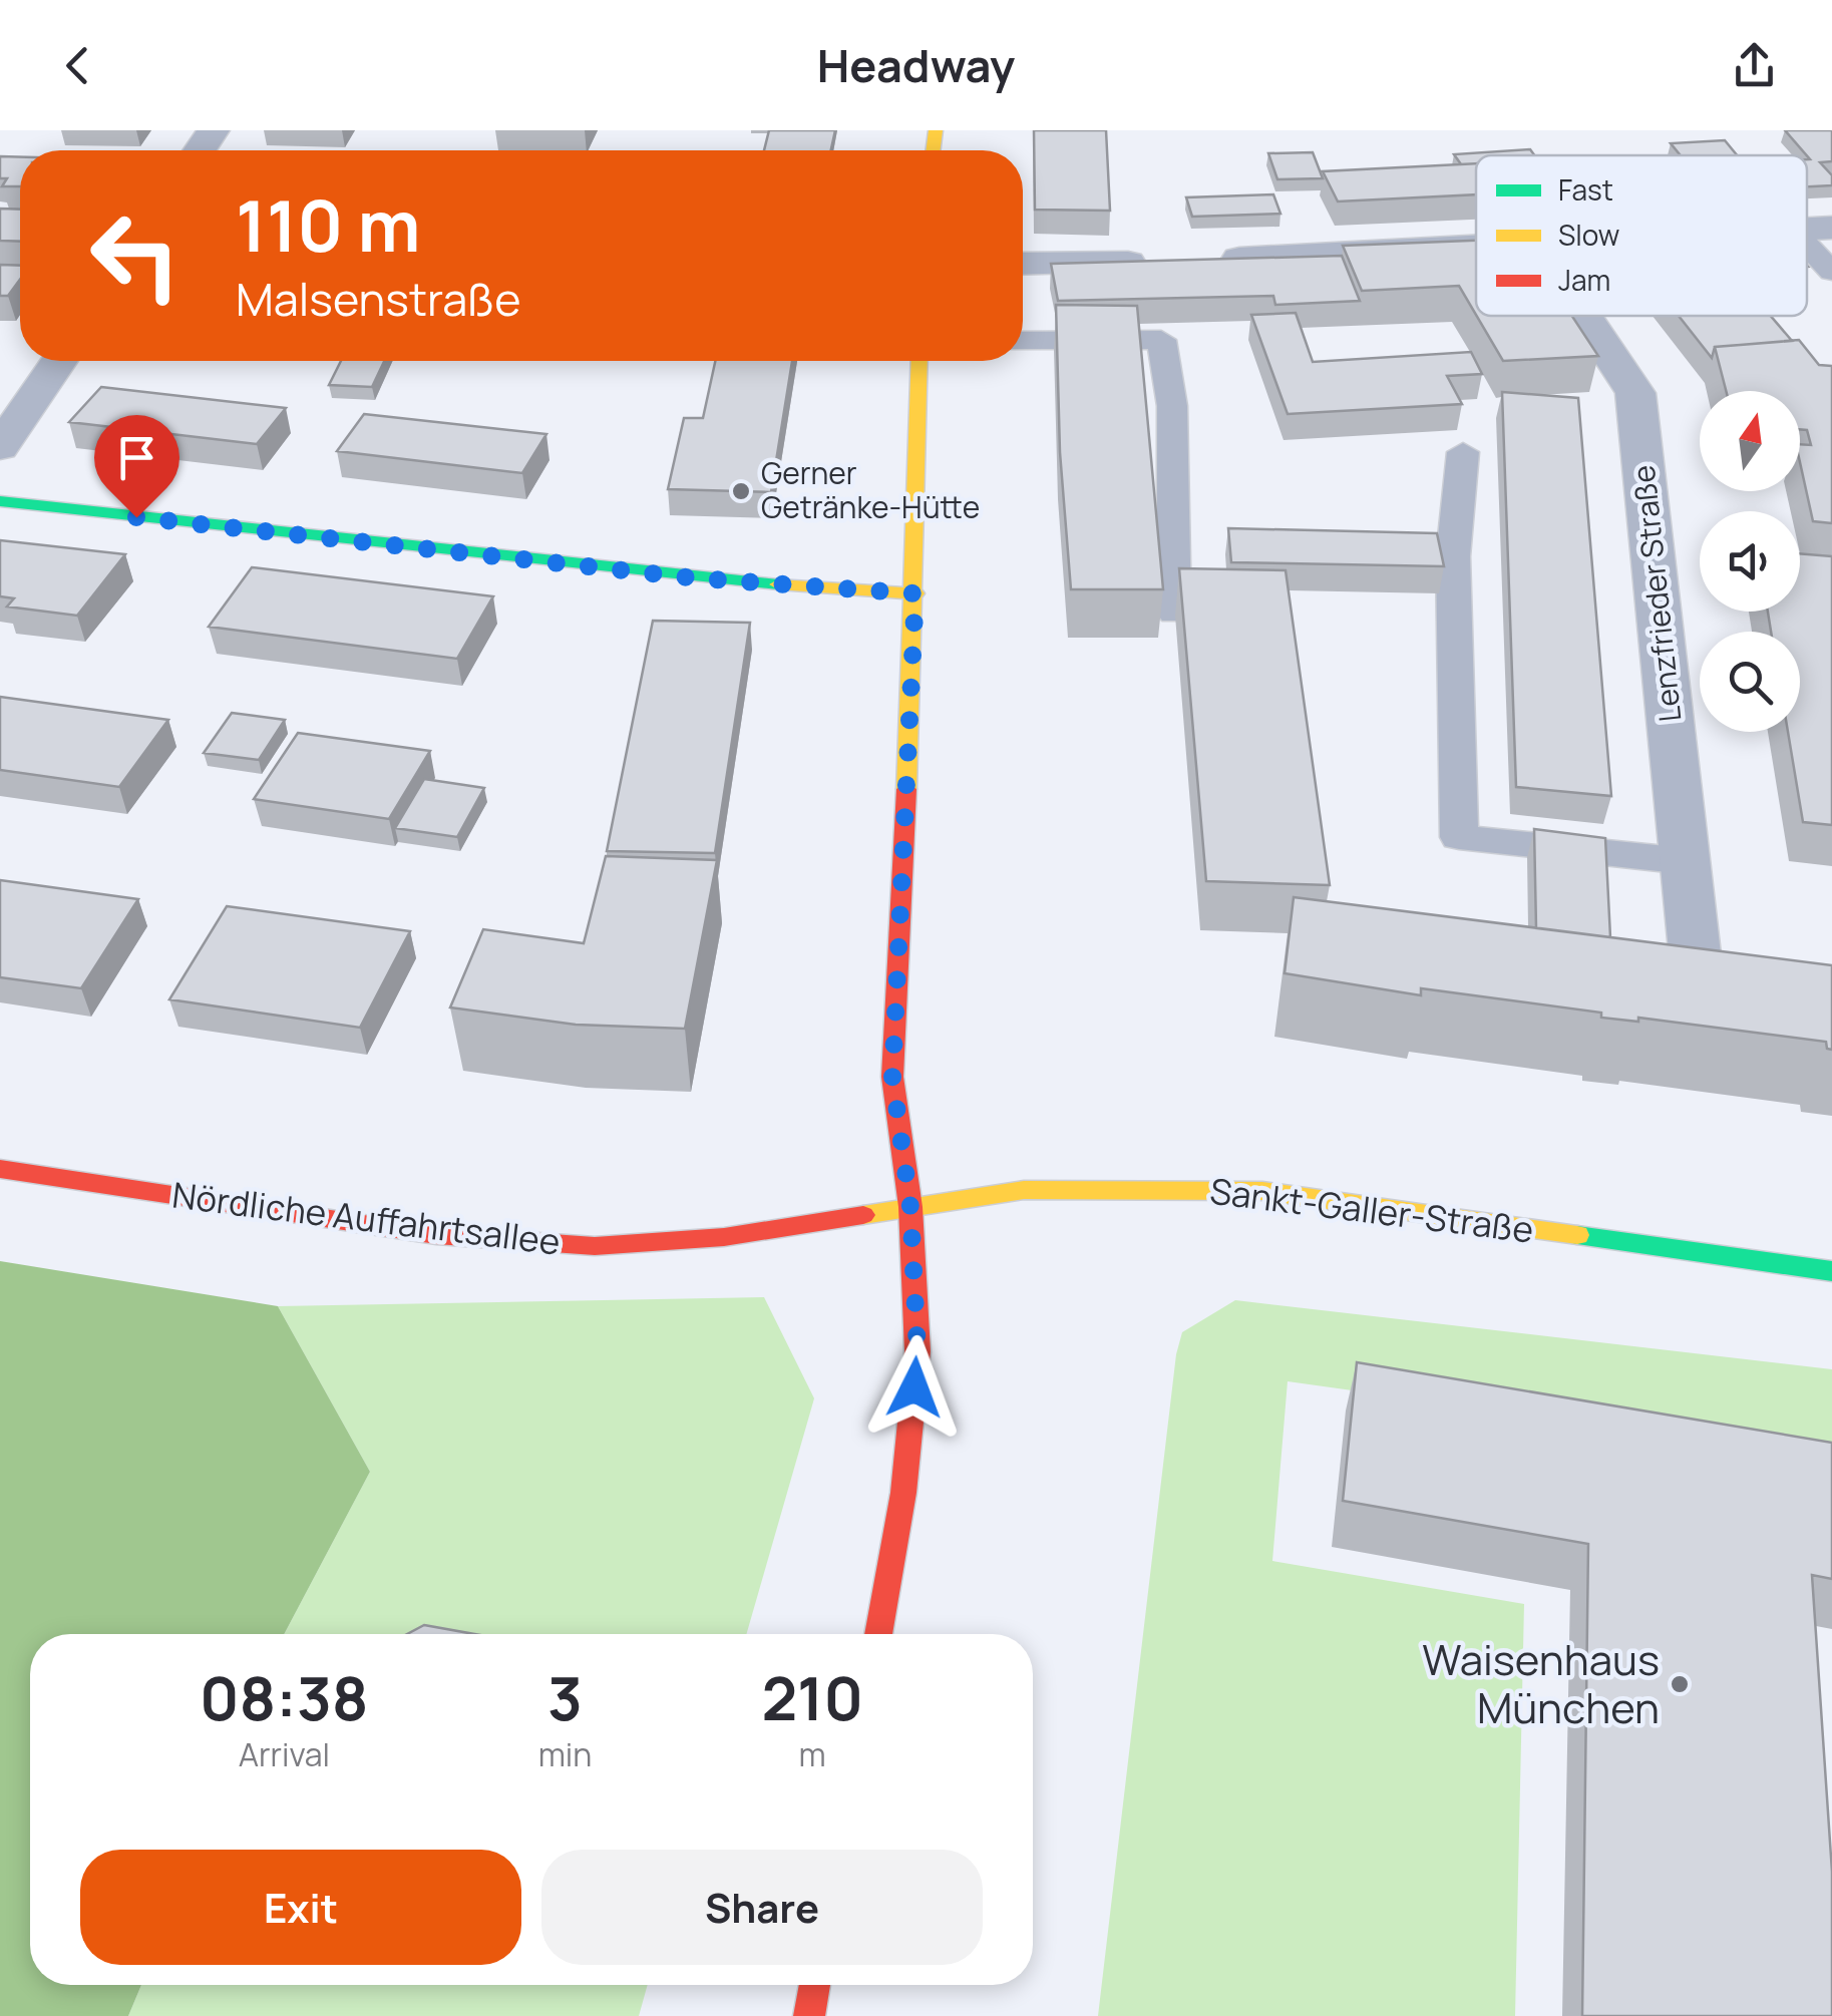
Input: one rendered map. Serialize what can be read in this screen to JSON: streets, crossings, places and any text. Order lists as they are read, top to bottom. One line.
{"streets":{"street":["Lenzfrieder Straße","Sankt-Galler-Straße","Nördliche Auffahrtsallee"]},"crossings":[["Sankt-Galler-Straße","Nördliche Auffahrtsallee"]],"places":["Gerner Getränke-Hütte","Waisenhaus München"],"legend":["Fast","Slow","Jam"],"north":"top","page":{"header":"Headway","turn":["110 m","Malsenstraße"],"eta":["08:38","Arrival","3","min","210","m"],"buttons":["Exit","Share"]}}
